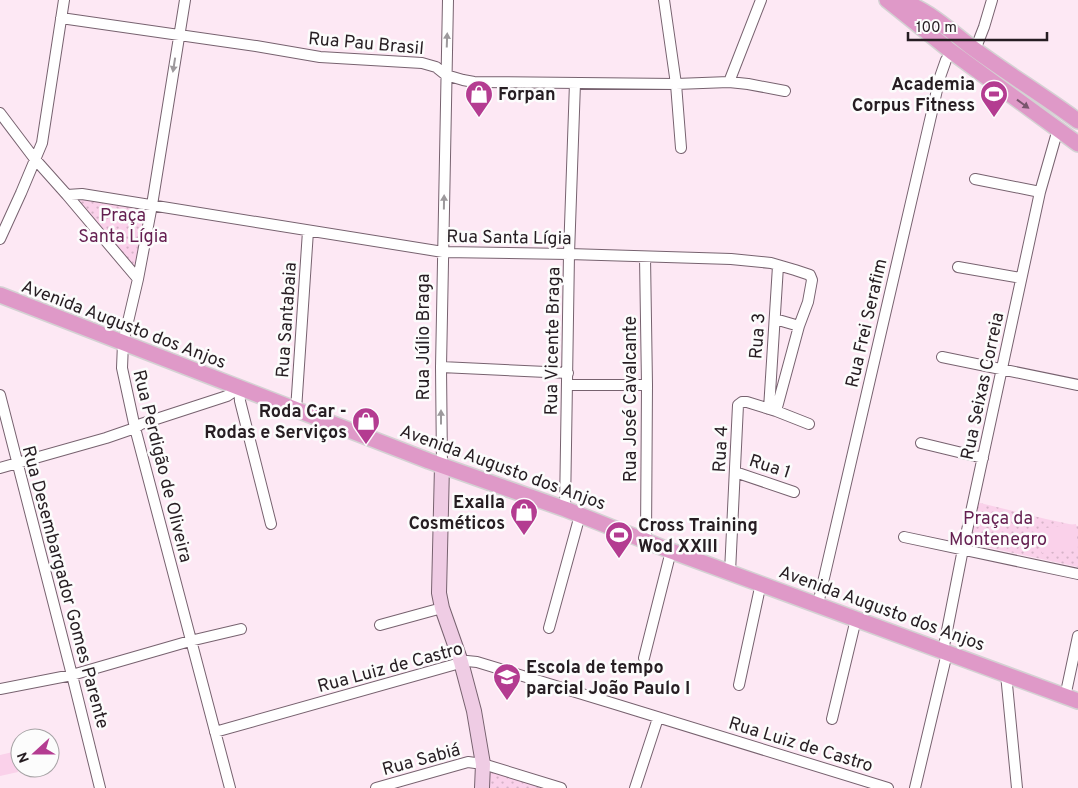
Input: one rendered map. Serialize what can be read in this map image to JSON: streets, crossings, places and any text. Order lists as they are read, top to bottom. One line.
{"streets":{"main road":["Avenida Augusto dos Anjos"],"street":["Rua Pau Brasil","Rua Santa Lígia","Rua Santabaia","Rua Frei Serafim","Rua 3","Rua Júlio Braga","Rua Vicente Braga","Rua Seixas Correia","Rua José Cavalcante","Rua 4","Rua Perdigão de Oliveira","Rua 1","Rua Desembargador Gomes Parente","Rua Luiz de Castro","Rua Sabiá"]},"crossings":[["Rua Pau Brasil","Rua Júlio Braga"],["Rua Pau Brasil","Rua Vicente Braga"],["Rua Pau Brasil","Rua Perdigão de Oliveira"],["Rua Santa Lígia","Rua Santabaia"],["Rua Santa Lígia","Rua 3"],["Rua Santa Lígia","Rua Júlio Braga"],["Rua Santa Lígia","Rua Vicente Braga"],["Rua Santa Lígia","Rua José Cavalcante"],["Rua Santa Lígia","Rua 4"],["Rua Santa Lígia","Rua Perdigão de Oliveira"],["Rua Santabaia","Avenida Augusto dos Anjos"],["Rua Frei Serafim","Avenida Augusto dos Anjos"],["Avenida Augusto dos Anjos","Rua Júlio Braga"],["Avenida Augusto dos Anjos","Rua Vicente Braga"],["Avenida Augusto dos Anjos","Rua Seixas Correia"],["Avenida Augusto dos Anjos","Rua José Cavalcante"],["Avenida Augusto dos Anjos","Rua 4"],["Avenida Augusto dos Anjos","Rua Perdigão de Oliveira"],["Rua 3","Rua 4"],["Rua Júlio Braga","Rua Luiz de Castro"],["Rua Júlio Braga","Rua Sabiá"],["Rua 4","Rua 1"],["Rua Perdigão de Oliveira","Rua Luiz de Castro"]],"one_way":["Rua Júlio Braga"],"parks":["Praça Santa Lígia","Praça da Montenegro"],"places":{"shop":["Forpan","Roda Car - Rodas e Serviços","Exalla Cosméticos"],"sports":["Academia Corpus Fitness","Cross Training Wod XXIII"],"school or university":["Escola de tempo parcial João Paulo I"]},"scale_bar":"100 m","north":"left"}
